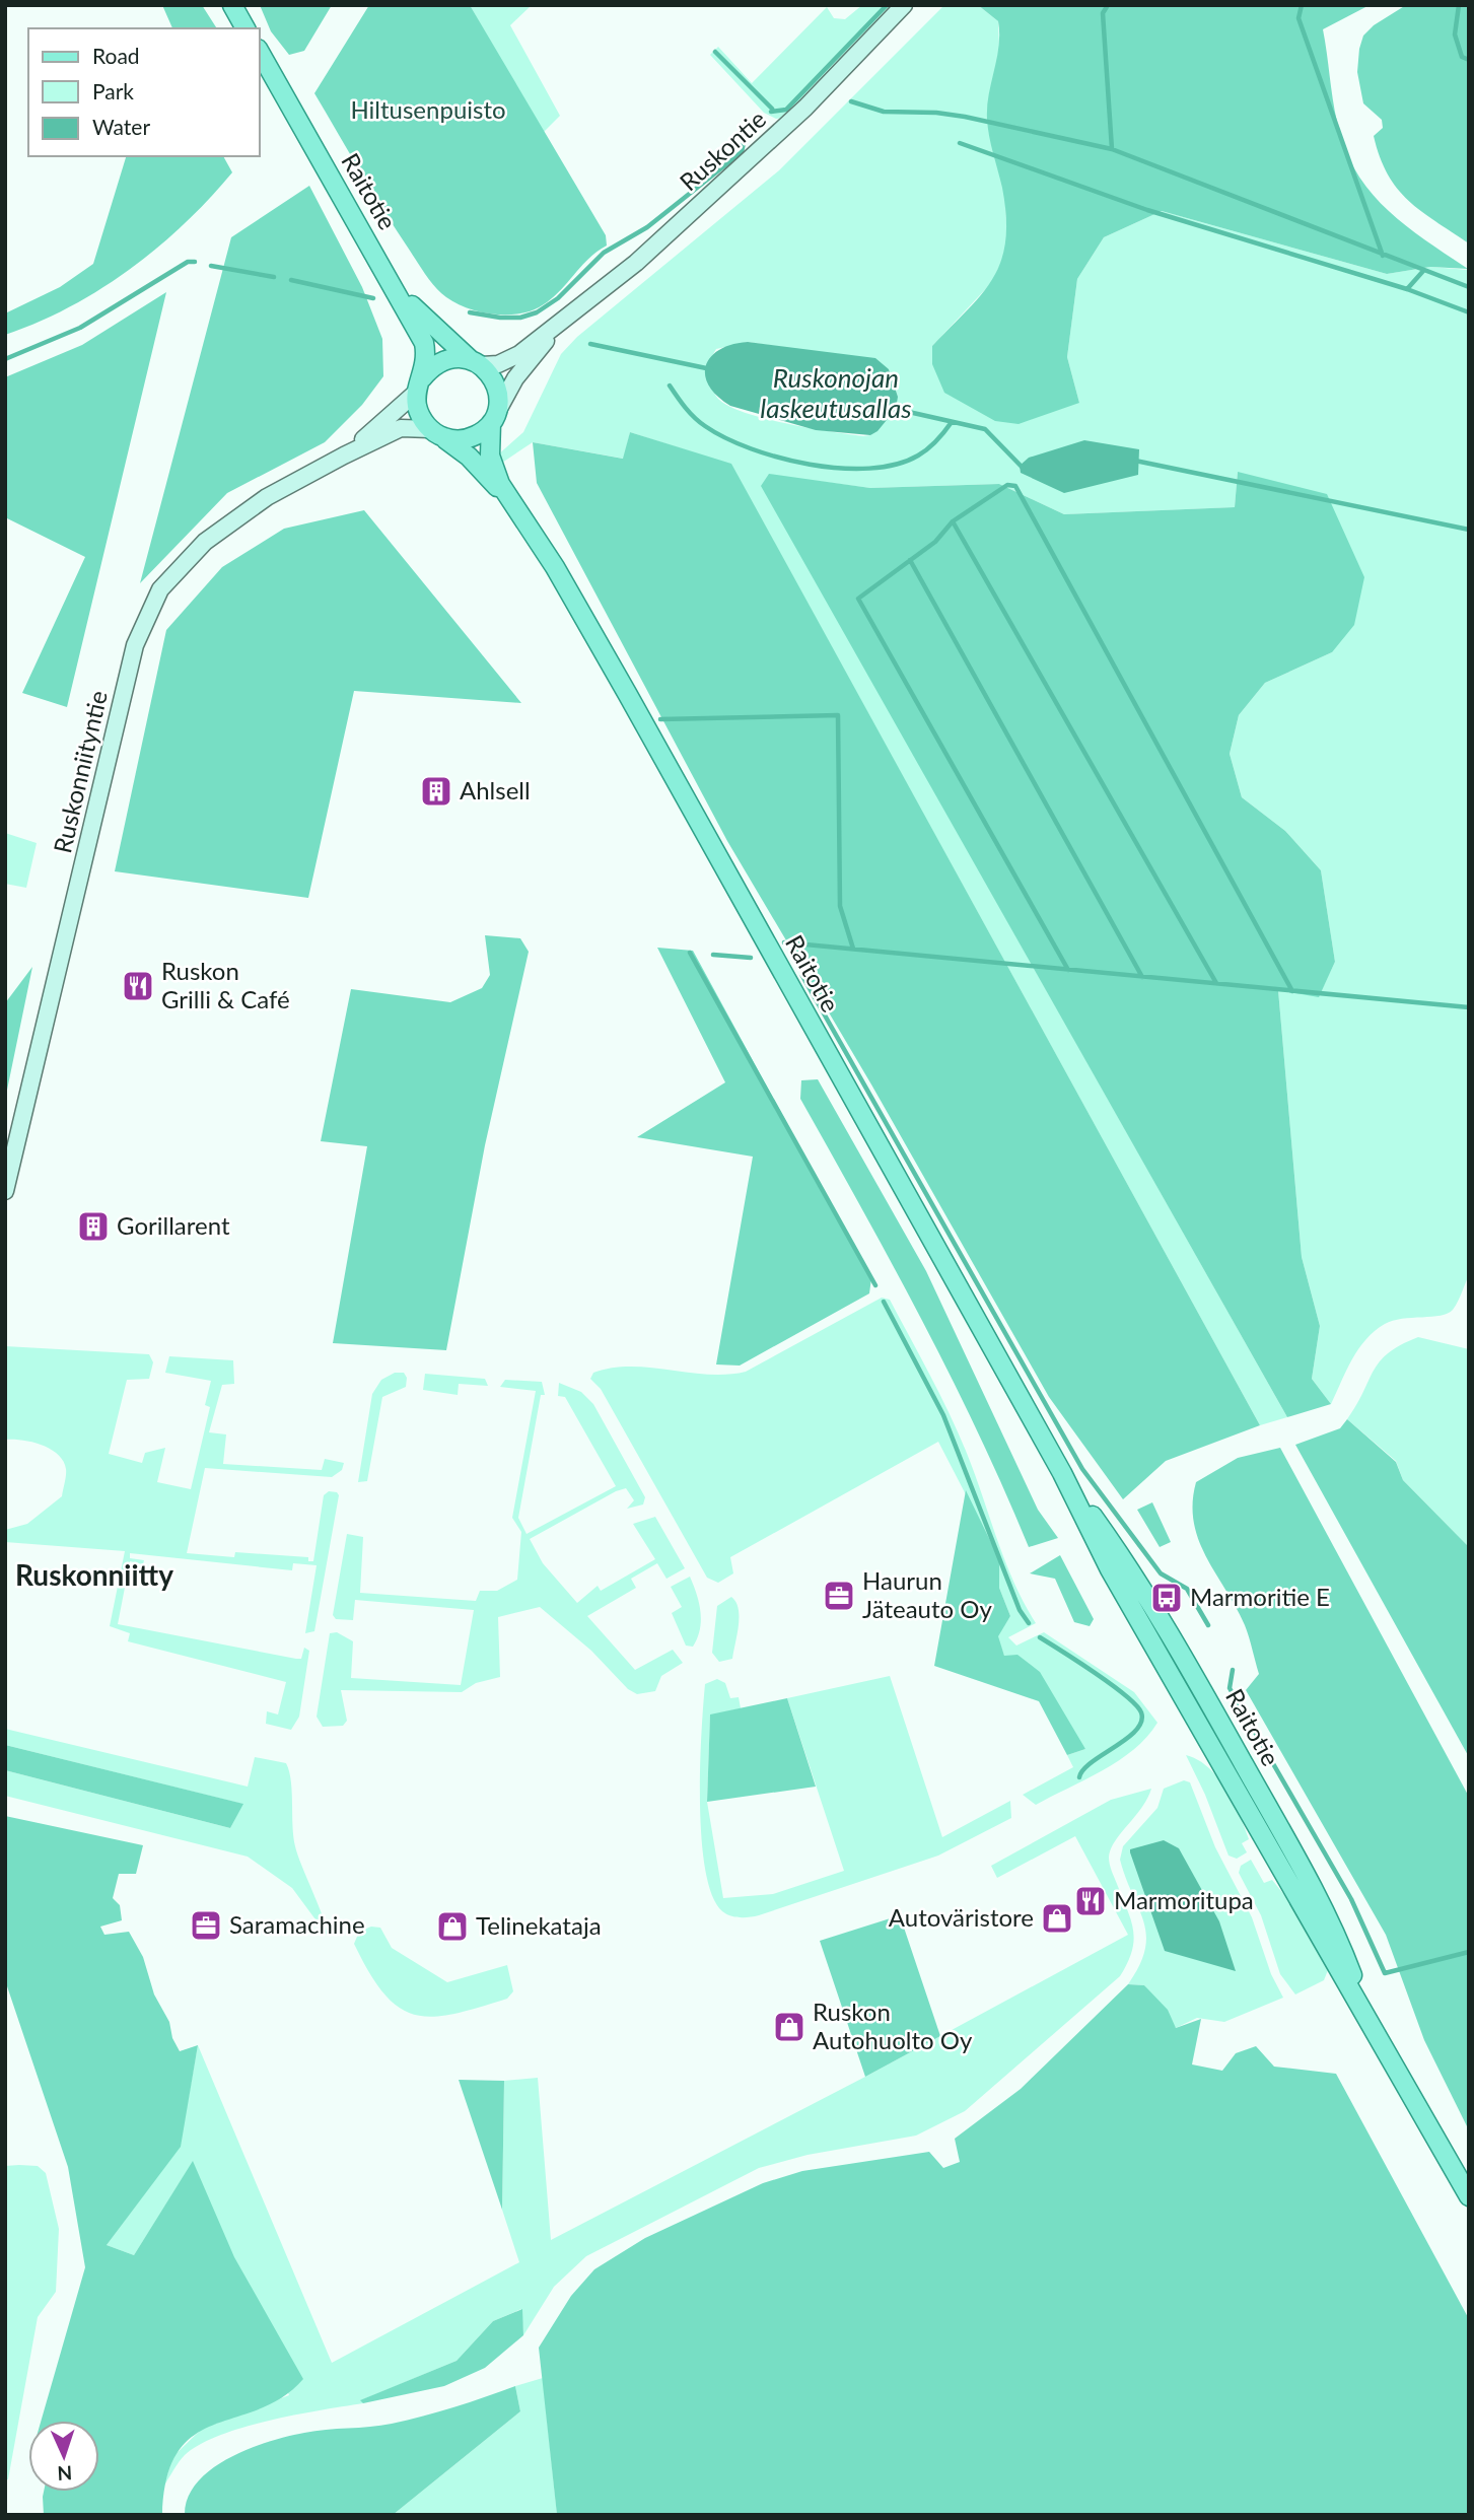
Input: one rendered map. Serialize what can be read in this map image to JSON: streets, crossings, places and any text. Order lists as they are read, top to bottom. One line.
{"streets":{"main road":["Raitotie"],"street":["Ruskontie","Ruskonniityntie"]},"crossings":[["Ruskontie","Raitotie"],["Ruskontie","Ruskonniityntie"],["Raitotie","Ruskonniityntie"]],"districts":["Ruskonniitty"],"water":["Ruskonojan laskeutusallas"],"parks":["Hiltusenpuisto"],"places":{"building":["Ahlsell","Gorillarent"],"restaurant":["Ruskon Grilli & Café","Marmoritupa"],"office":["Haurun Jäteauto Oy","Saramachine"],"bus stop":["Marmoritie E"],"shop":["Autoväristore","Telinekataja","Ruskon Autohuolto Oy"]},"legend":["Road","Park","Water"],"north":"bottom"}
